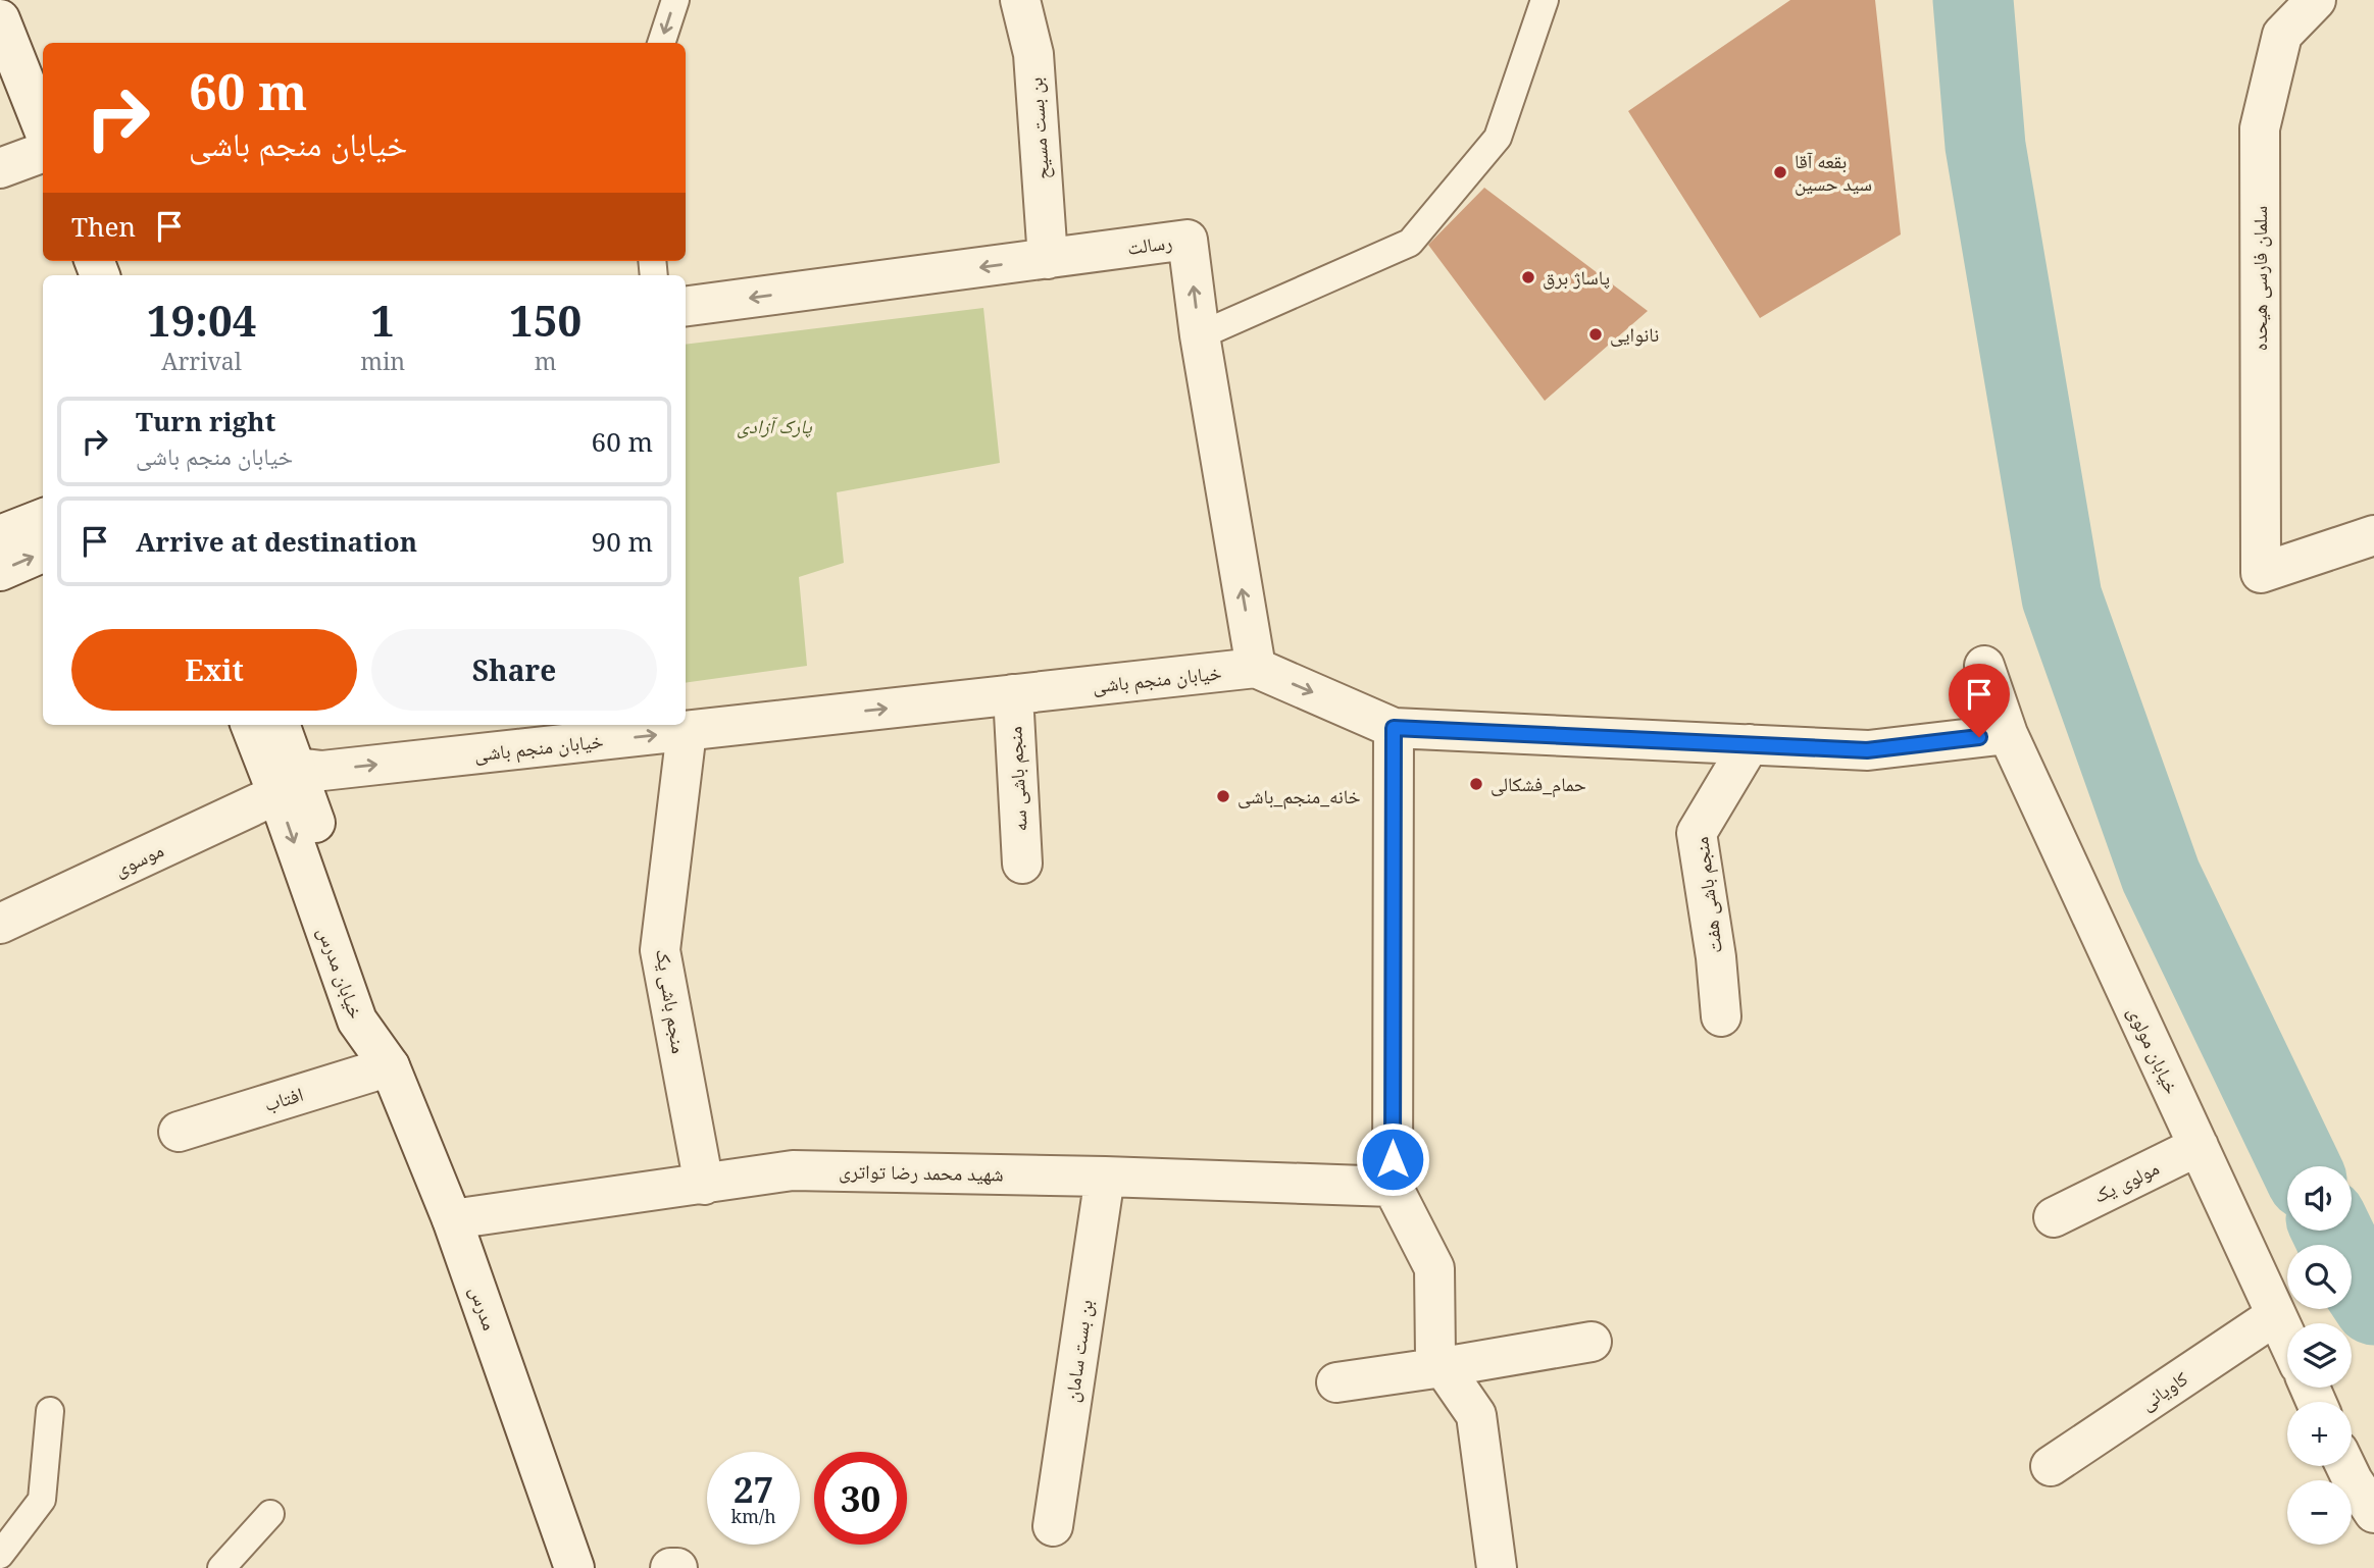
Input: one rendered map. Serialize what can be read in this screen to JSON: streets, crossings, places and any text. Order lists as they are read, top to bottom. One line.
{"streets":{"street":["بن بست مسیح","رسالت","سلمان فارسی هیحده","خیابان منجم باشی","منجم باشی سه","موسوی","منجم باشی هفت","خیابان مدرس","منجم باشی یک","خیابان مولوی","افتاب","شهید محمد رضا تواتری","مولوی یک","مدرس","بن بست سامان","کاویانی"]},"crossings":[["بن بست مسیح","رسالت"],["رسالت","خیابان منجم باشی"],["خیابان منجم باشی","منجم باشی سه"],["خیابان منجم باشی","موسوی"],["خیابان منجم باشی","منجم باشی هفت"],["خیابان منجم باشی","خیابان مدرس"],["خیابان منجم باشی","منجم باشی یک"],["خیابان منجم باشی","خیابان مولوی"],["موسوی","خیابان مدرس"],["خیابان مدرس","افتاب"],["خیابان مدرس","مدرس"],["منجم باشی یک","شهید محمد رضا تواتری"],["خیابان مولوی","مولوی یک"],["خیابان مولوی","کاویانی"],["افتاب","مدرس"],["شهید محمد رضا تواتری","مدرس"],["شهید محمد رضا تواتری","بن بست سامان"]],"one_way":["خیابان منجم باشی"],"parks":["پارک آزادی"],"places":["بقعه آقا سید حسین","پاساژ برق","نانوایی","حمام_فشکالی","خانه_منجم_باشی"],"page":{"turn":["60 m","خیابان منجم باشی"],"then":"Then","eta":["19:04","Arrival","1","min","150","m"],"list":[{"name":"Turn right","note":"خیابان منجم باشی","value":"60 m"},{"name":"Arrive at destination","value":"90 m"}],"buttons":["Exit","Share"],"map_buttons":["+","−"],"speed":"27 km/h","limit":"30"}}
